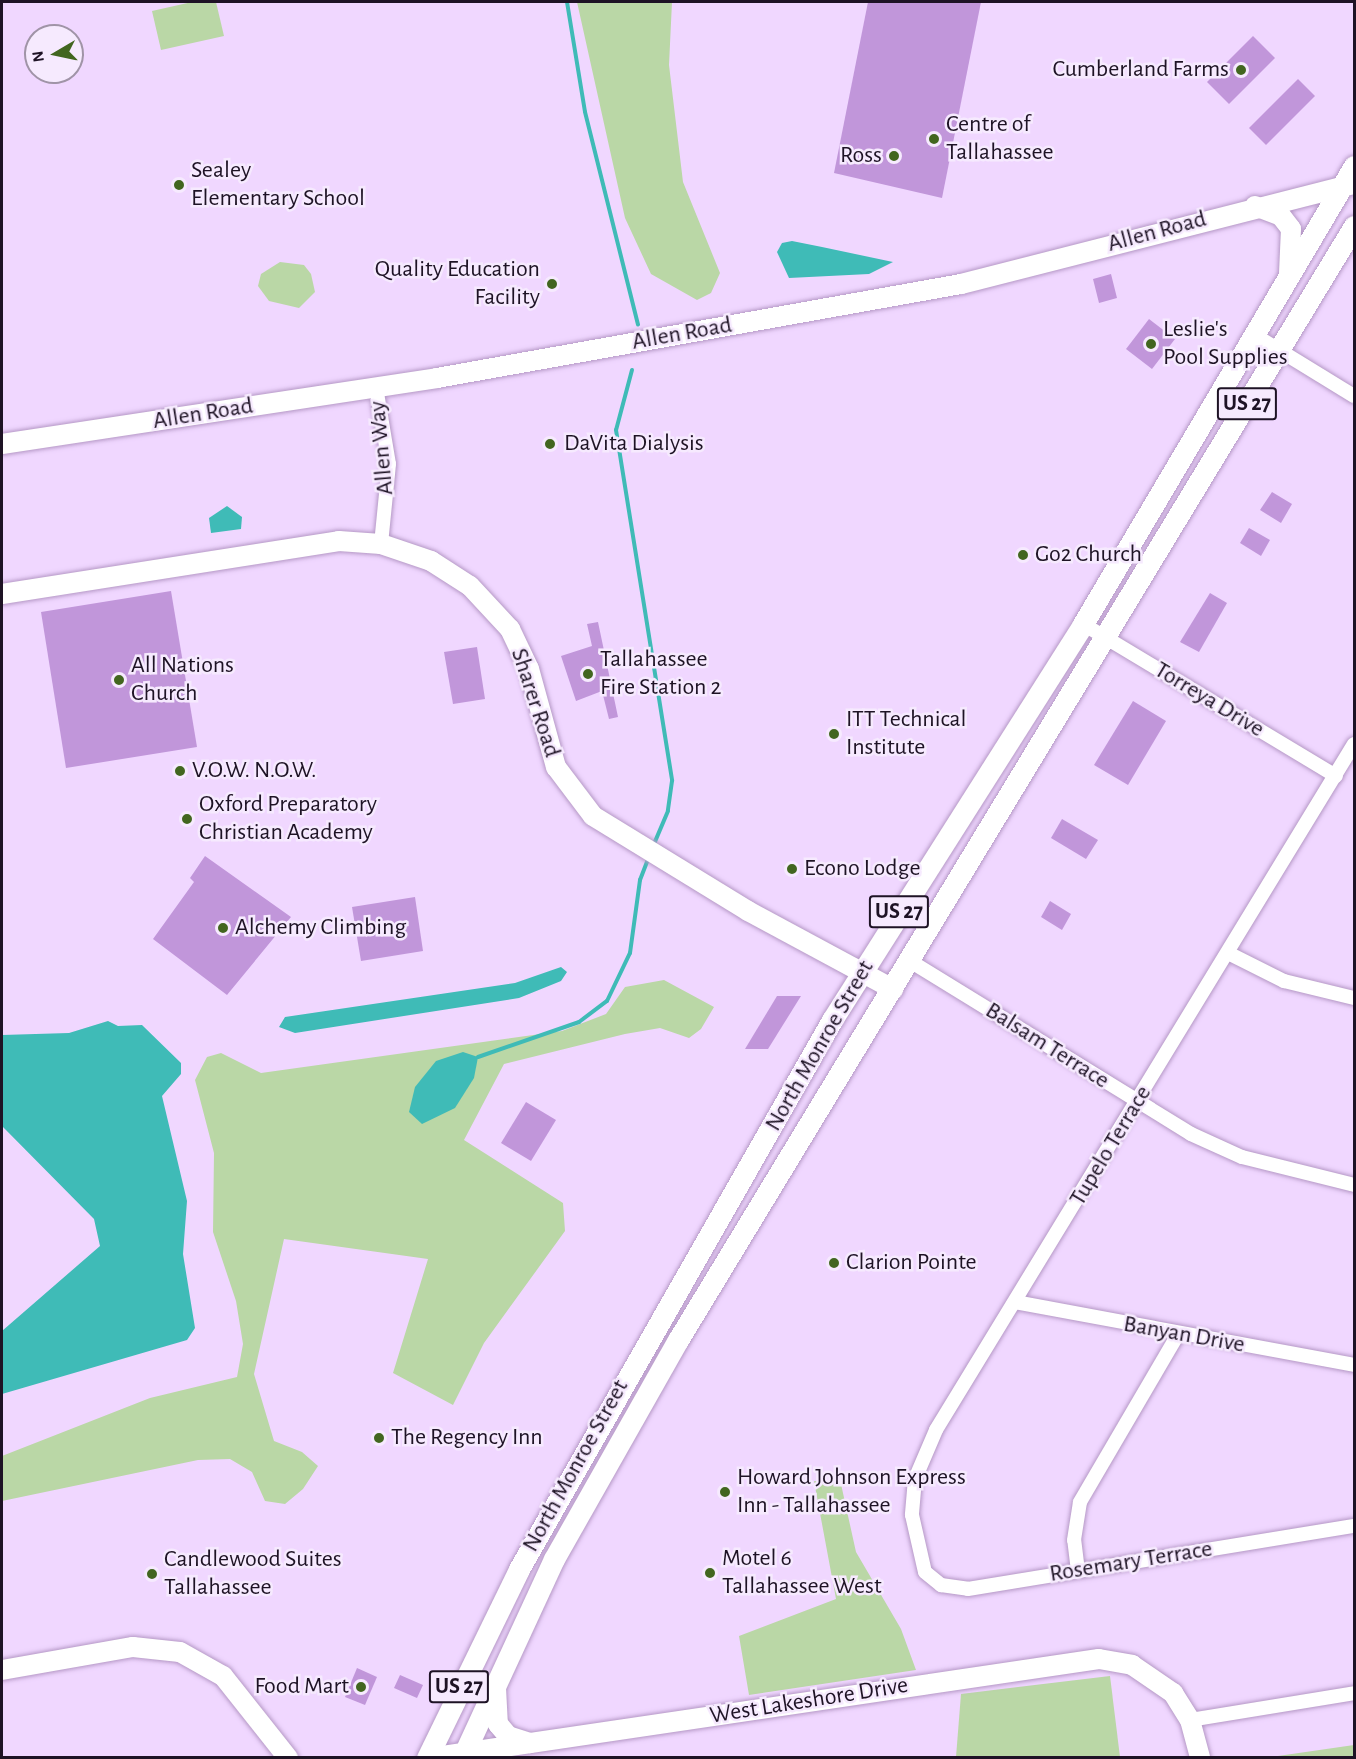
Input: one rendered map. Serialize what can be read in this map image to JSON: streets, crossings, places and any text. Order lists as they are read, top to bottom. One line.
{"streets":{"main road":["US 27","North Monroe Street"],"street":["Allen Road","Allen Way","Torreya Drive","Sharer Road","Balsam Terrace","Tupelo Terrace","Banyan Drive","Rosemary Terrace","West Lakeshore Drive"]},"crossings":[["Allen Road","Allen Way"],["Allen Road","North Monroe Street"],["Allen Way","Sharer Road"],["Torreya Drive","North Monroe Street"],["Torreya Drive","Tupelo Terrace"],["Sharer Road","North Monroe Street"],["North Monroe Street","Balsam Terrace"],["North Monroe Street","West Lakeshore Drive"],["Balsam Terrace","Tupelo Terrace"],["Tupelo Terrace","Banyan Drive"],["Tupelo Terrace","Rosemary Terrace"]],"places":["Cumberland Farms","Centre of Tallahassee","Ross","Sealey Elementary School","Quality Education Facility","Leslie's Pool Supplies","DaVita Dialysis","Go2 Church","Tallahassee Fire Station 2","All Nations Church","ITT Technical Institute","V.O.W. N.O.W.","Oxford Preparatory Christian Academy","Econo Lodge","Alchemy Climbing","Clarion Pointe","The Regency Inn","Howard Johnson Express Inn - Tallahassee","Motel 6 Tallahassee West","Candlewood Suites Tallahassee","Food Mart"],"north":"left"}
